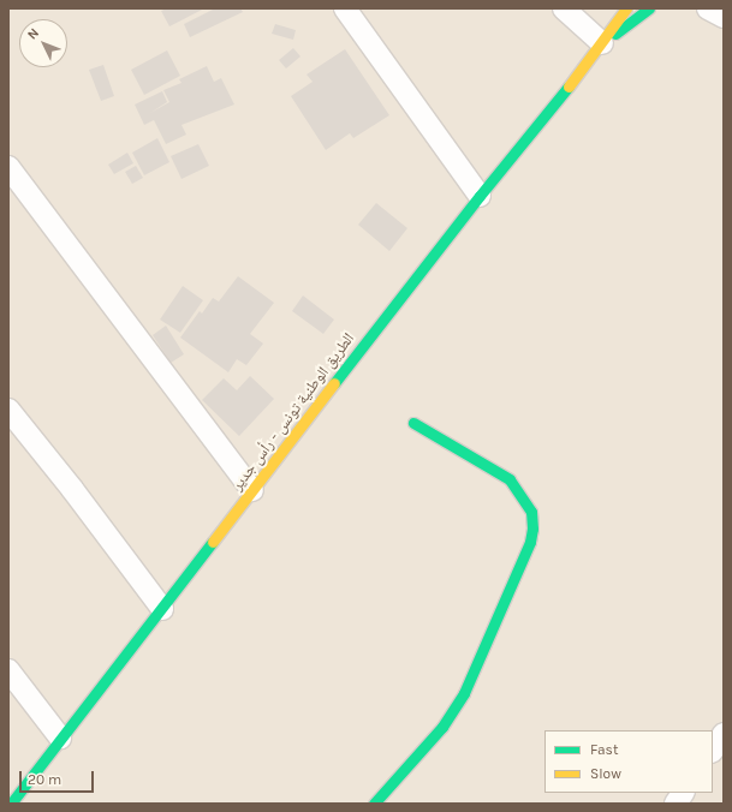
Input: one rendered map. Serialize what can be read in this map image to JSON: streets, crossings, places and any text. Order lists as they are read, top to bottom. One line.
{"streets":{"main road":["الطريق الوطنية تونس - رأس جدير"]},"legend":["Fast","Slow"],"scale_bar":"20 m","north":"top left"}
